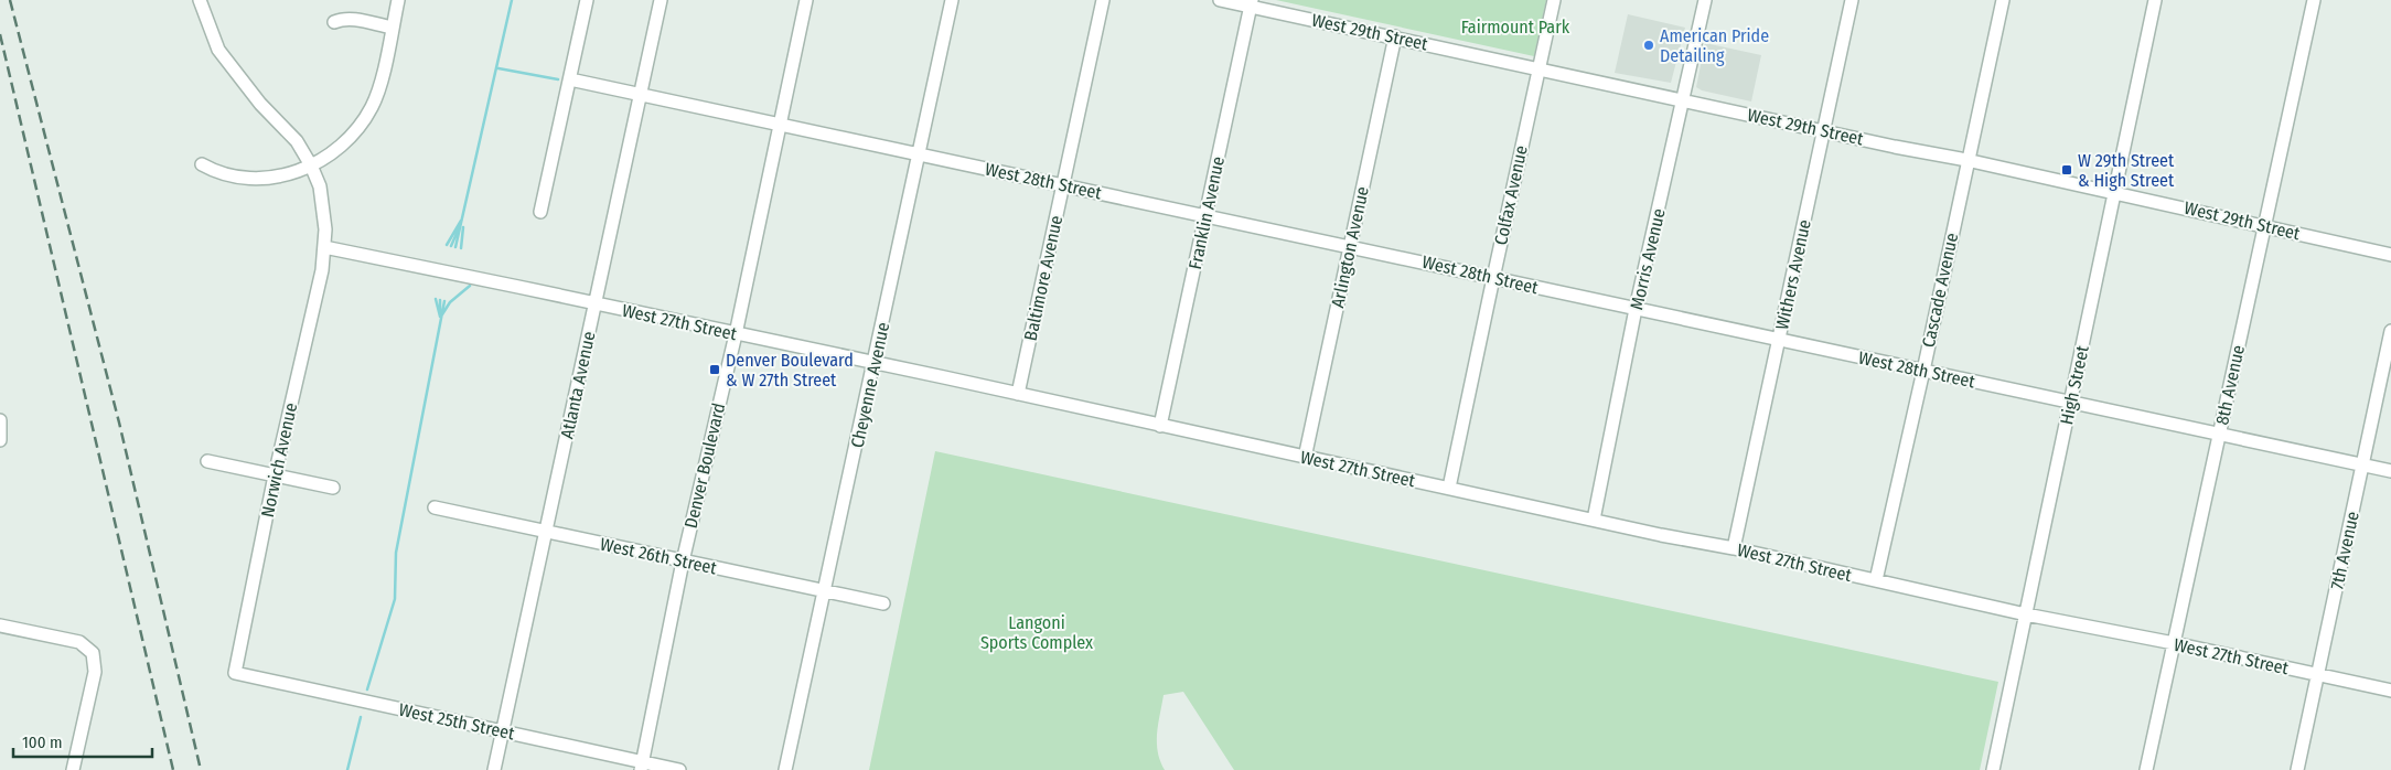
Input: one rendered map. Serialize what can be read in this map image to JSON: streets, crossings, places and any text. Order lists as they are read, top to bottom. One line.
{"streets":{"street":["West 29th Street","West 28th Street","Colfax Avenue","Franklin Avenue","Arlington Avenue","Morris Avenue","Withers Avenue","Baltimore Avenue","Cascade Avenue","West 27th Street","Atlanta Avenue","Cheyenne Avenue","High Street","8th Avenue","Norwich Avenue","Denver Boulevard","7th Avenue","West 26th Street","West 25th Street"]},"crossings":[["West 29th Street","Colfax Avenue"],["West 29th Street","Franklin Avenue"],["West 29th Street","Arlington Avenue"],["West 29th Street","Morris Avenue"],["West 29th Street","Withers Avenue"],["West 29th Street","Cascade Avenue"],["West 29th Street","High Street"],["West 29th Street","8th Avenue"],["West 28th Street","Colfax Avenue"],["West 28th Street","Franklin Avenue"],["West 28th Street","Arlington Avenue"],["West 28th Street","Morris Avenue"],["West 28th Street","Withers Avenue"],["West 28th Street","Baltimore Avenue"],["West 28th Street","Cascade Avenue"],["West 28th Street","Atlanta Avenue"],["West 28th Street","Cheyenne Avenue"],["West 28th Street","High Street"],["West 28th Street","8th Avenue"],["West 28th Street","Denver Boulevard"],["West 28th Street","7th Avenue"],["Colfax Avenue","West 27th Street"],["Franklin Avenue","West 27th Street"],["Arlington Avenue","West 27th Street"],["Morris Avenue","West 27th Street"],["Withers Avenue","West 27th Street"],["Baltimore Avenue","West 27th Street"],["Cascade Avenue","West 27th Street"],["West 27th Street","Atlanta Avenue"],["West 27th Street","Cheyenne Avenue"],["West 27th Street","High Street"],["West 27th Street","8th Avenue"],["West 27th Street","Norwich Avenue"],["West 27th Street","Denver Boulevard"],["West 27th Street","7th Avenue"],["Atlanta Avenue","West 26th Street"],["Atlanta Avenue","West 25th Street"],["Cheyenne Avenue","West 26th Street"],["Norwich Avenue","West 25th Street"],["Denver Boulevard","West 26th Street"],["Denver Boulevard","West 25th Street"]],"parks":["Fairmount Park","Langoni Sports Complex"],"places":{"other":["American Pride Detailing"],"transit":["W 29th Street & High Street","Denver Boulevard & W 27th Street"]},"scale_bar":"100 m"}
